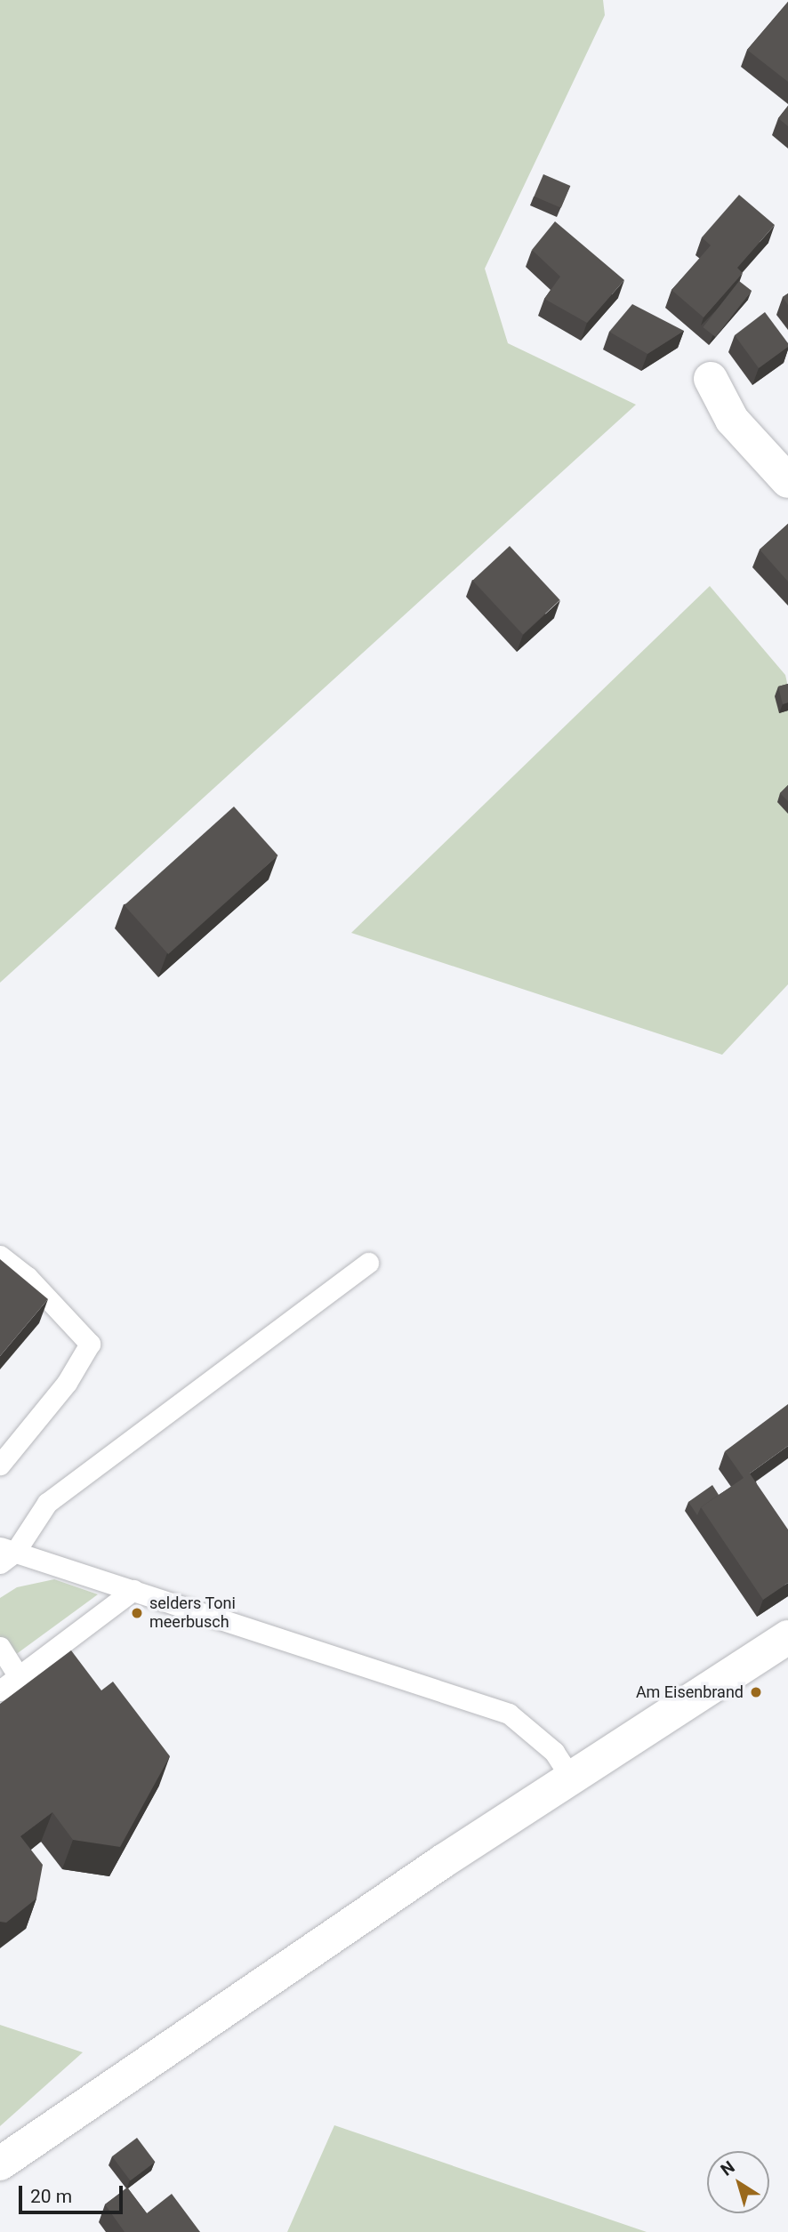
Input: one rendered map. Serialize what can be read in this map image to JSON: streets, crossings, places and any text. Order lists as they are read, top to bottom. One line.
{"places":["selders Toni meerbusch","Am Eisenbrand"],"scale_bar":"20 m","north":"top left"}
